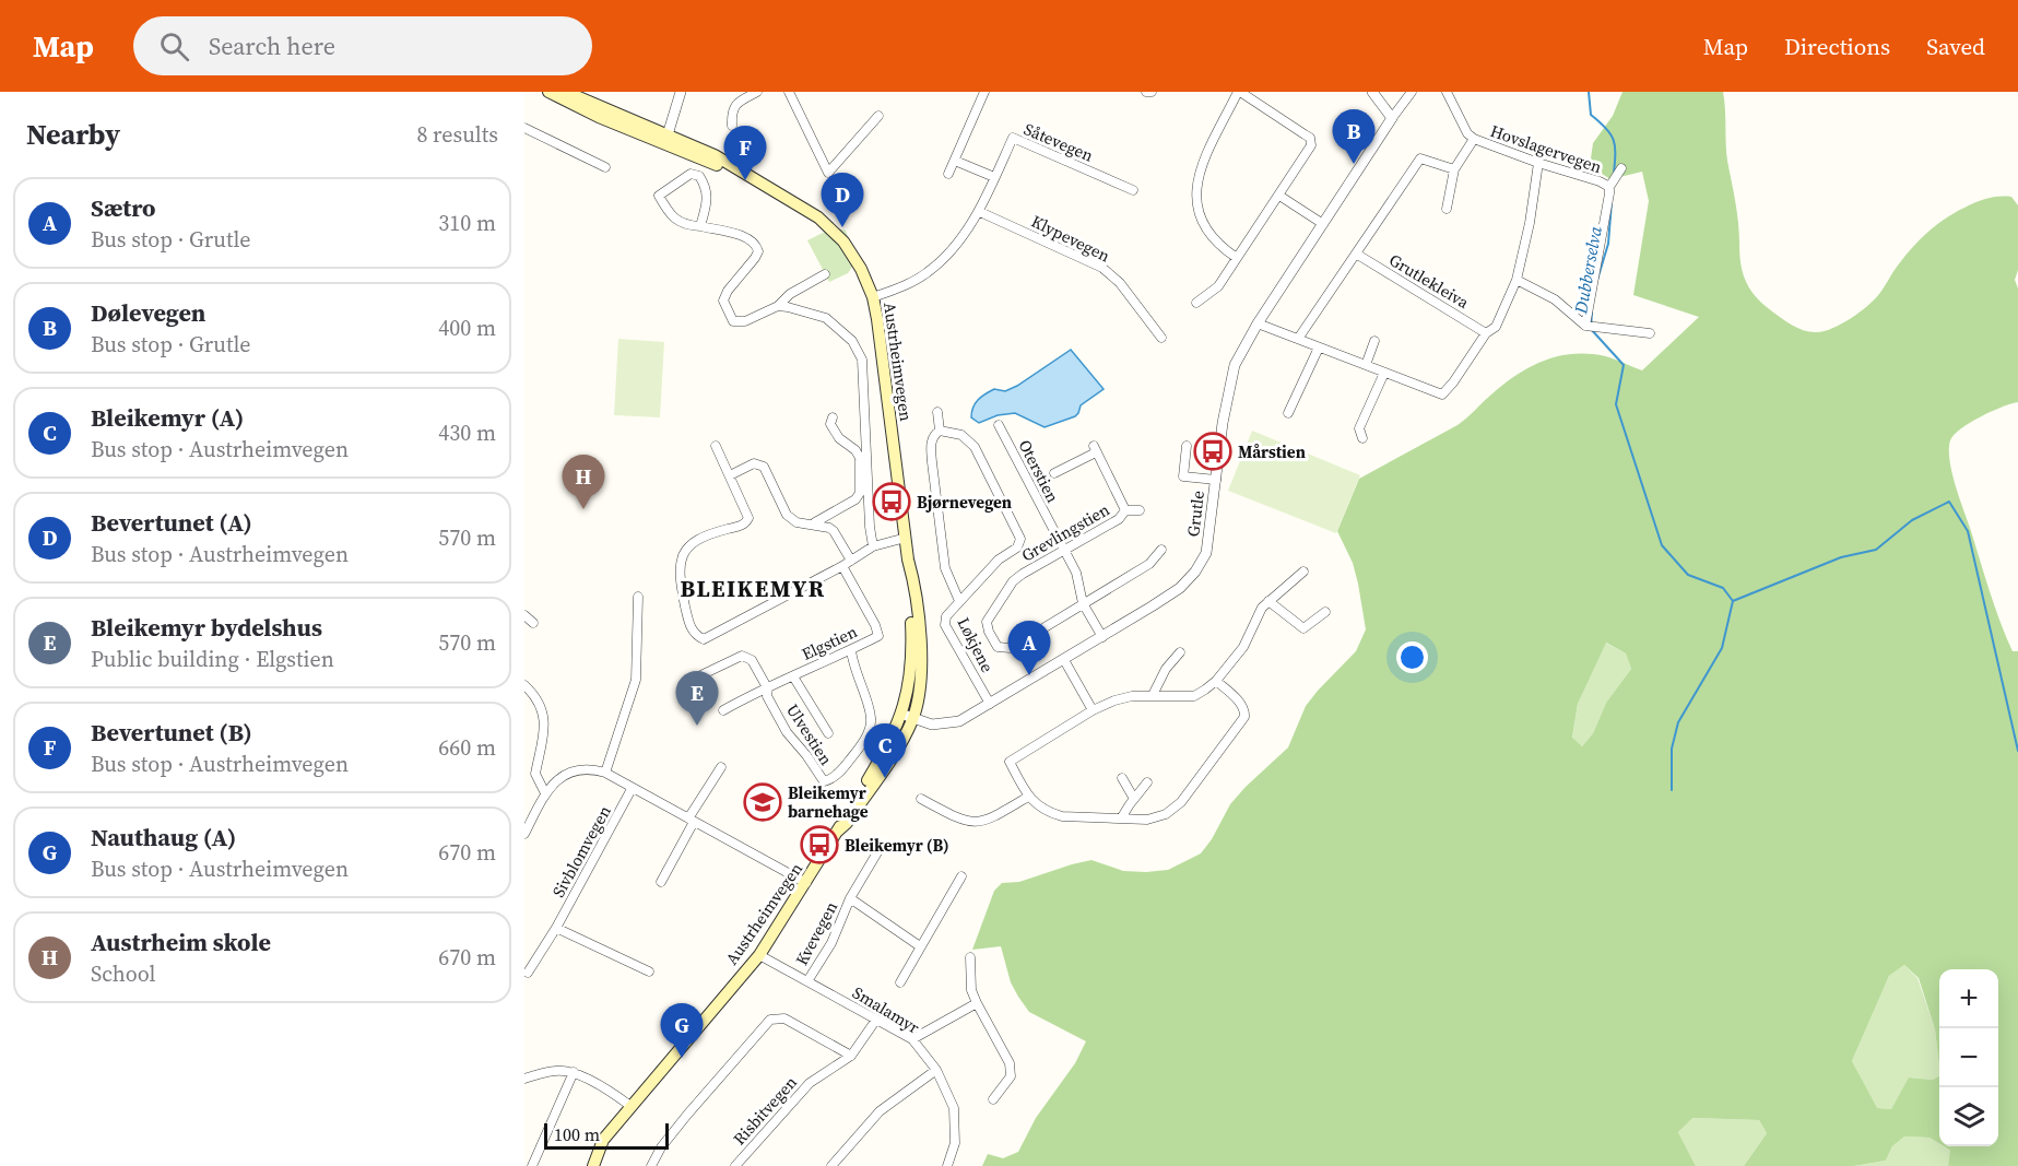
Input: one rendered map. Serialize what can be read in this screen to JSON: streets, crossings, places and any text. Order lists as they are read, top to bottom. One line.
{"streets":{"main road":["Austrheimvegen"],"street":["Såtevegen","Hovslagervegen","Klypevegen","Grutlekleiva","Oterstien","Grutle","Grevlingstien","Elgstien","Løkjene","Ulvestien","Sivblomvegen","Kvevegen","Smalamyr","Risbitvegen"]},"crossings":[["Såtevegen","Klypevegen"],["Såtevegen","Austrheimvegen"],["Austrheimvegen","Grutle"],["Austrheimvegen","Smalamyr"],["Oterstien","Grutle"],["Oterstien","Grevlingstien"],["Grutle","Løkjene"],["Elgstien","Ulvestien"],["Kvevegen","Smalamyr"],["Smalamyr","Risbitvegen"]],"districts":["BLEIKEMYR"],"water":["Dubberselva"],"places":{"bus stop":["Mårstien","Bjørnevegen","Bleikemyr (B)"],"school or university":["Bleikemyr barnehage"]},"scale_bar":"100 m","page":{"header":"Map","search":"Search here","nav":["Map","Directions","Saved"],"heading":["Nearby","8 results"],"pins":["B","F","D","H","A","E","C","G"],"list":[{"mark":"A","name":"Sætro","note":"Bus stop · Grutle","value":"310 m"},{"mark":"B","name":"Dølevegen","note":"Bus stop · Grutle","value":"400 m"},{"mark":"C","name":"Bleikemyr (A)","note":"Bus stop · Austrheimvegen","value":"430 m"},{"mark":"D","name":"Bevertunet (A)","note":"Bus stop · Austrheimvegen","value":"570 m"},{"mark":"E","name":"Bleikemyr bydelshus","note":"Public building · Elgstien","value":"570 m"},{"mark":"F","name":"Bevertunet (B)","note":"Bus stop · Austrheimvegen","value":"660 m"},{"mark":"G","name":"Nauthaug (A)","note":"Bus stop · Austrheimvegen","value":"670 m"},{"mark":"H","name":"Austrheim skole","note":"School","value":"670 m"}],"map_buttons":["+","−"],"scale":"100 m"}}
